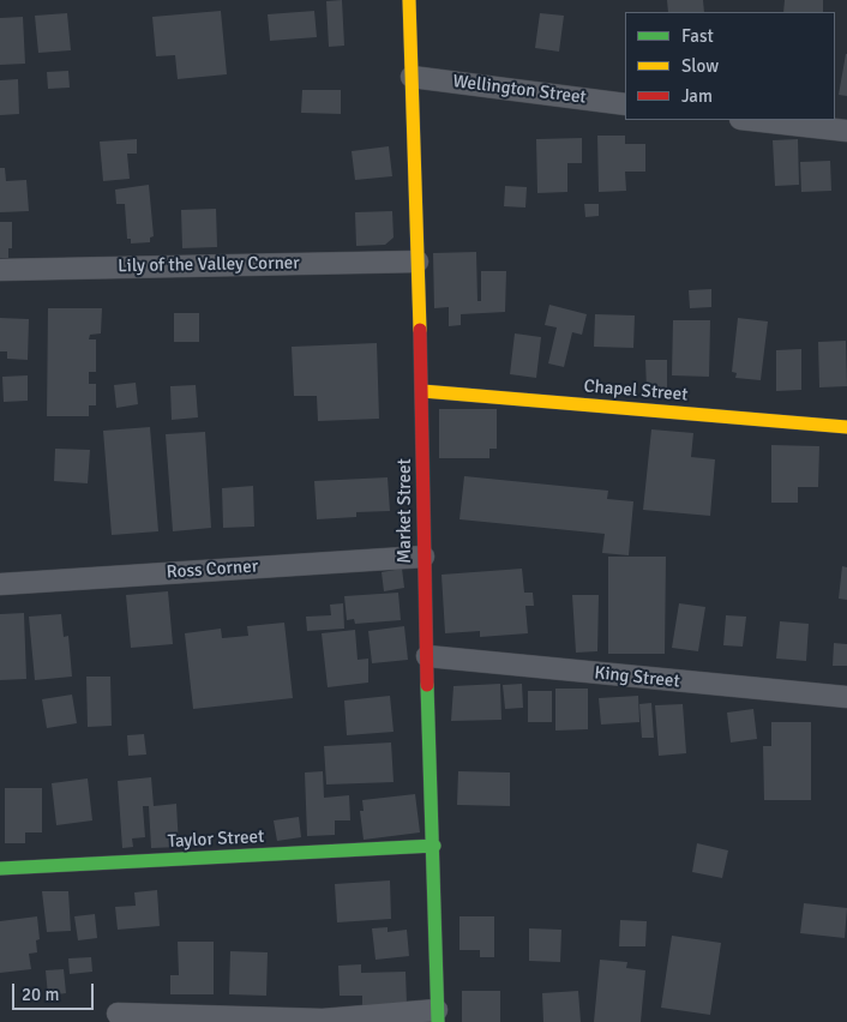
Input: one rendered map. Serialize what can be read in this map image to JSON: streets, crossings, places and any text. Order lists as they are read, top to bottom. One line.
{"streets":{"main road":["Chapel Street","Market Street","Taylor Street"],"street":["Wellington Street","Lily of the Valley Corner","Ross Corner","King Street"]},"crossings":[["Wellington Street","Market Street"],["Lily of the Valley Corner","Market Street"],["Chapel Street","Market Street"],["Market Street","Ross Corner"],["Market Street","King Street"],["Market Street","Taylor Street"]],"legend":["Fast","Slow","Jam"],"scale_bar":"20 m"}
